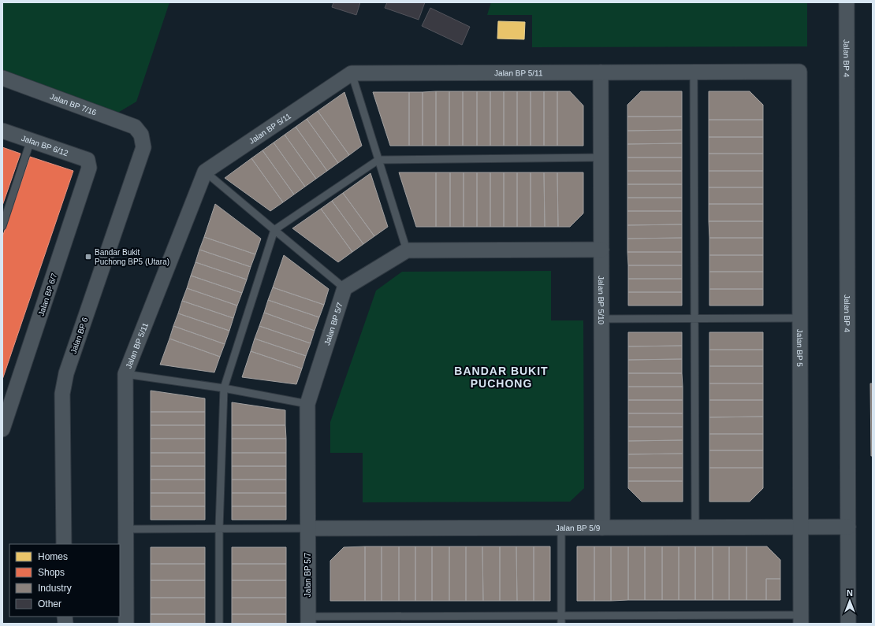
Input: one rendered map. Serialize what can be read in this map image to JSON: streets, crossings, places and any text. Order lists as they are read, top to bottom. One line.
{"streets":{"street":["Jalan BP 4","Jalan BP 5/11","Jalan BP 7/16","Jalan BP 6/12","Jalan BP 6/7","Jalan BP 5/10","Jalan BP 5/7","Jalan BP 6","Jalan BP 5","Jalan BP 5/9"]},"crossings":[["Jalan BP 4","Jalan BP 5/9"],["Jalan BP 5/11","Jalan BP 5/10"],["Jalan BP 5/11","Jalan BP 5"],["Jalan BP 7/16","Jalan BP 6"],["Jalan BP 6/12","Jalan BP 6/7"],["Jalan BP 5/10","Jalan BP 5/9"],["Jalan BP 5/7","Jalan BP 5/9"],["Jalan BP 5","Jalan BP 5/9"]],"districts":["BANDAR BUKIT PUCHONG"],"places":{"transit":["Bandar Bukit Puchong BP5 (Utara)"]},"legend":["Homes","Shops","Industry","Other"],"north":"top"}
